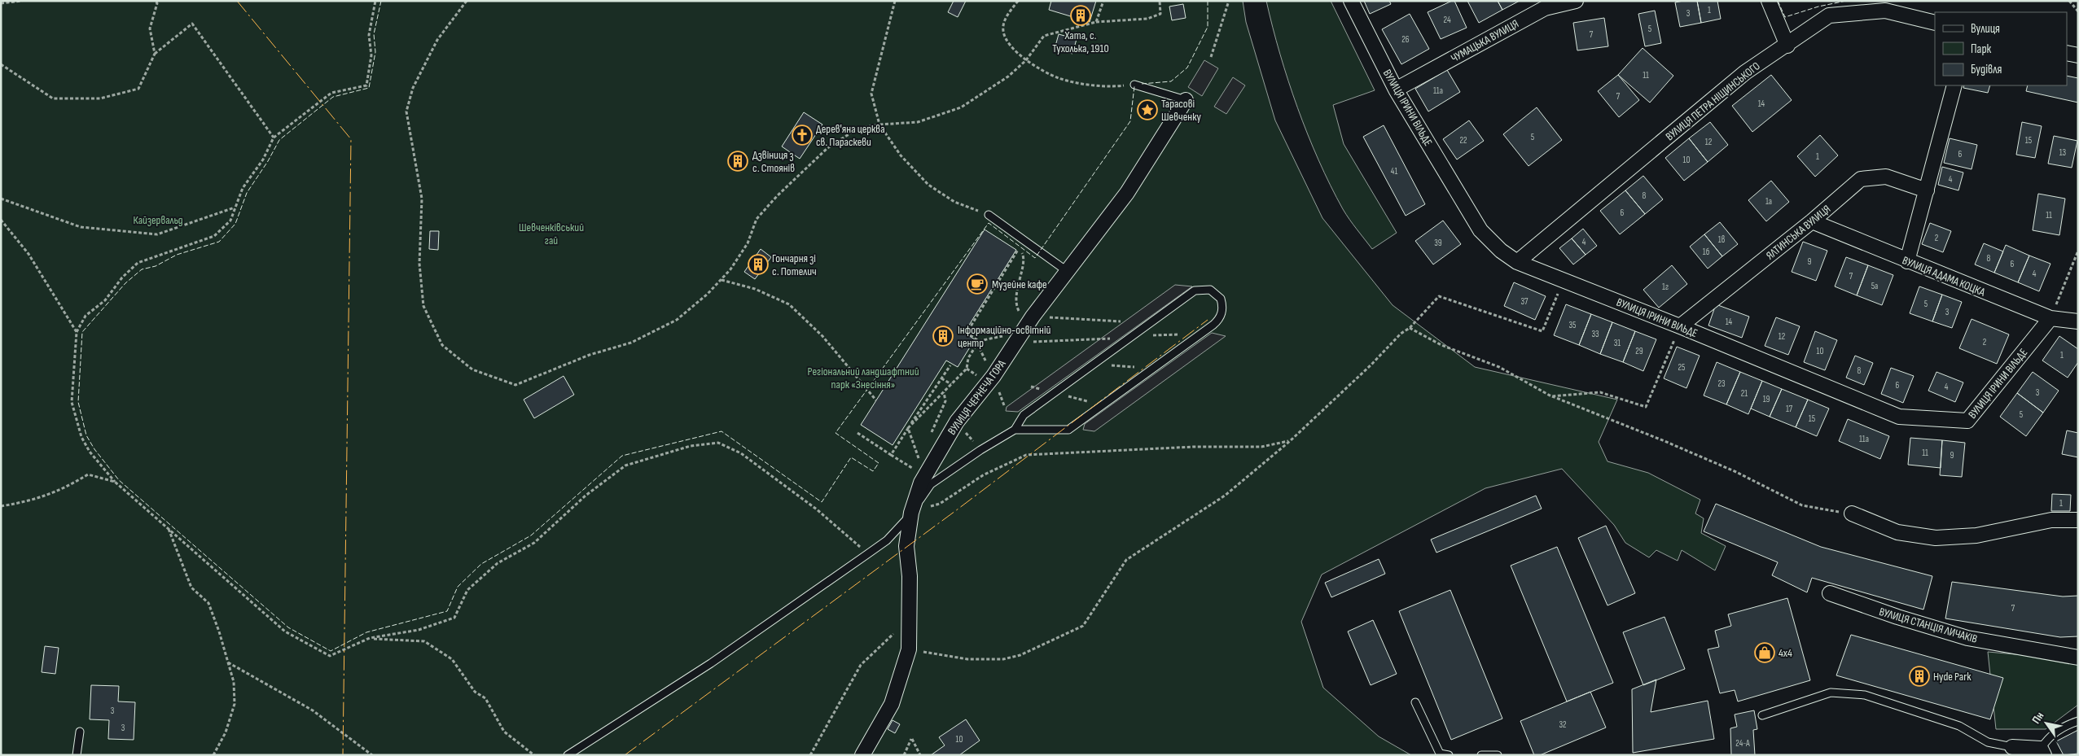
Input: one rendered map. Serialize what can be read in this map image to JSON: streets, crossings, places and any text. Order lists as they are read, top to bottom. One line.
{"streets":{"street":["ЧУМАЦЬКА ВУЛИЦЯ","ВУЛИЦЯ ПЕТРА НІЩИНСЬКОГО","ВУЛИЦЯ ІРИНИ ВІЛЬДЕ","ЯЛТИНСЬКА ВУЛИЦЯ","ВУЛИЦЯ АДАМА КОЦКА","ВУЛИЦЯ ЧЕРНЕЧА ГОРА","ВУЛИЦЯ СТАНЦІЯ ЛИЧАКІВ"]},"crossings":[["ЧУМАЦЬКА ВУЛИЦЯ","ВУЛИЦЯ ІРИНИ ВІЛЬДЕ"],["ВУЛИЦЯ ПЕТРА НІЩИНСЬКОГО","ВУЛИЦЯ ІРИНИ ВІЛЬДЕ"],["ВУЛИЦЯ ІРИНИ ВІЛЬДЕ","ЯЛТИНСЬКА ВУЛИЦЯ"],["ВУЛИЦЯ ІРИНИ ВІЛЬДЕ","ВУЛИЦЯ АДАМА КОЦКА"],["ЯЛТИНСЬКА ВУЛИЦЯ","ВУЛИЦЯ АДАМА КОЦКА"]],"parks":["Кайзервальд","Шевченківський гай","Регіональний ландшафтний парк «Знесіння»"],"places":{"building":["Хата, с. Тухолька, 1910","Дзвіниця з с. Стоянів","Гончарня зі с. Потелич","Інформаційно-освітній центр","Hyde Park"],"place":["Тарасові Шевченку"],"church":["Дерев'яна церква св. Параскеви"],"cafe":["Музейне кафе"],"shop":["4х4"]},"house_numbers":["1","3","24","5","7","26","11","11а","7","14","5","22","15","12","13","6","1","10","41","4","8","1а","6","11","2","1в","4","39","1б","8","9","6","4","7","5а","1г","37","5","3","14","35","33","12","2","31","29","10","1","25","8","23","6","4","3","21","19","17","5","15","11а","11","9","1","7","3","32","3","10","24-А"],"legend":["Вулиця","Парк","Будівля"],"north":"top left"}
